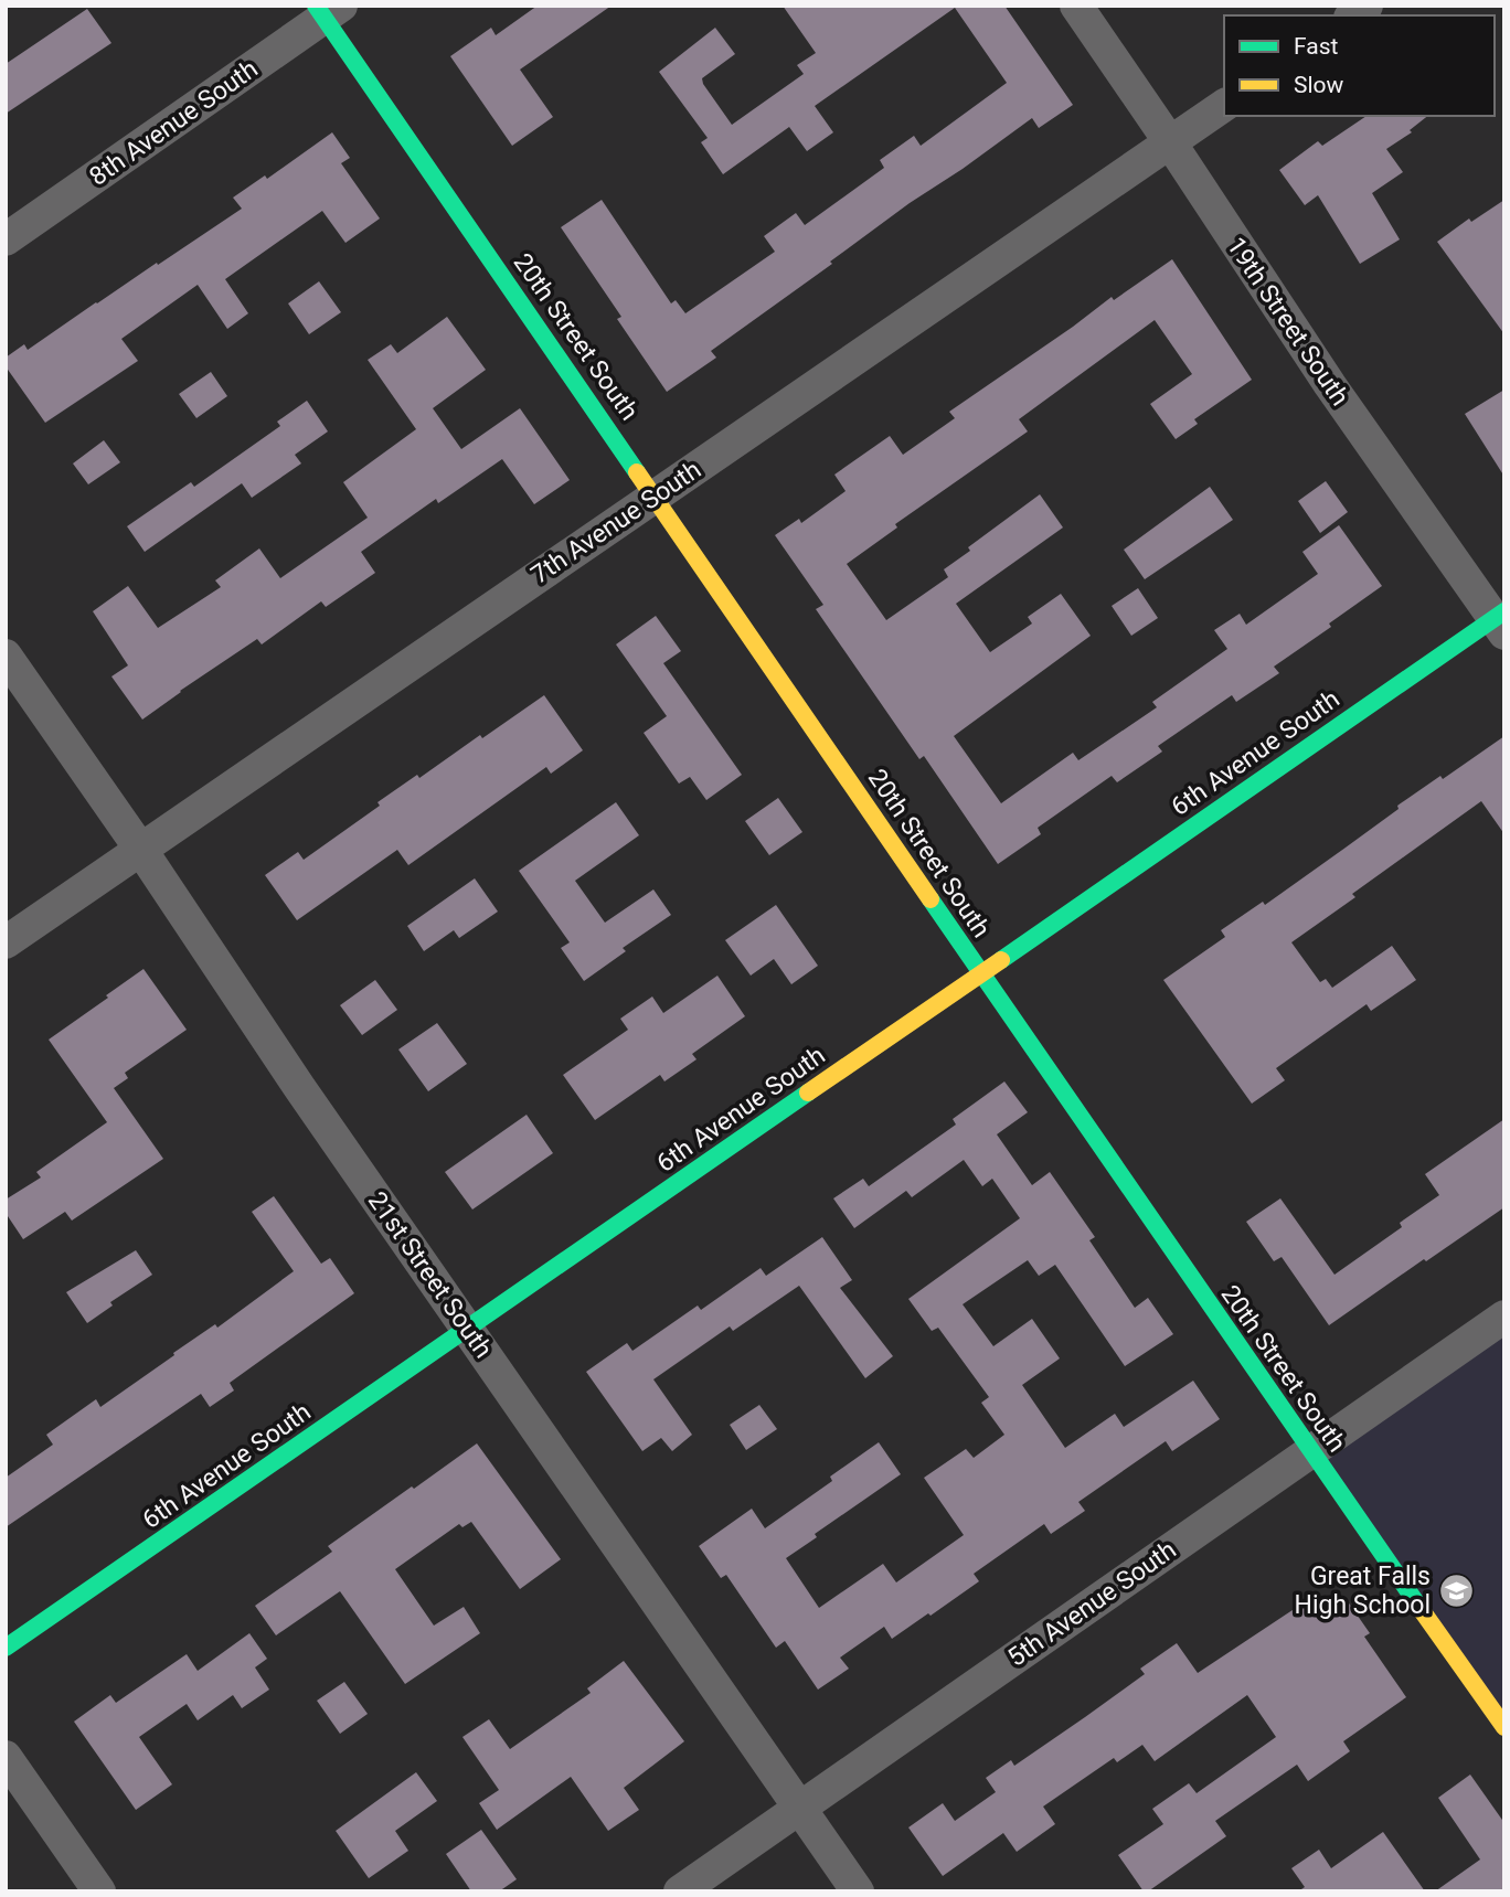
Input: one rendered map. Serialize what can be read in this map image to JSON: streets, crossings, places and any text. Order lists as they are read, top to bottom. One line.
{"streets":{"street":["8th Avenue South","19th Street South","20th Street South","7th Avenue South","6th Avenue South","21st Street South","5th Avenue South"]},"crossings":[["8th Avenue South","20th Street South"],["19th Street South","7th Avenue South"],["19th Street South","6th Avenue South"],["20th Street South","7th Avenue South"],["20th Street South","6th Avenue South"],["20th Street South","5th Avenue South"],["7th Avenue South","21st Street South"],["6th Avenue South","21st Street South"],["21st Street South","5th Avenue South"]],"places":{"school or university":["Great Falls High School"]},"legend":["Fast","Slow"]}
